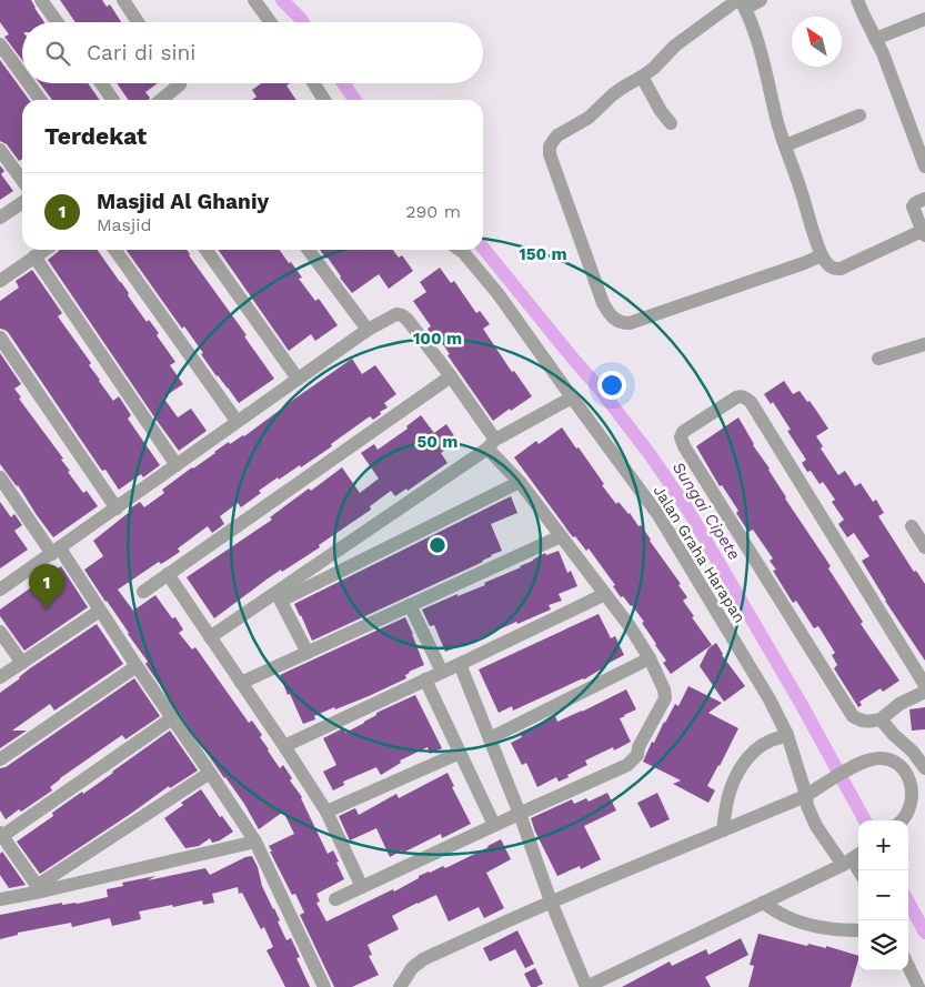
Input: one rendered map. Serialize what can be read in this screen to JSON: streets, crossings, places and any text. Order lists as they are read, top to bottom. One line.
{"streets":{"street":["Jalan Graha Harapan"]},"water":["Sungai Cipete"],"north":"top left","page":{"search":"Cari di sini","heading":"Terdekat","list":[{"mark":"1","name":"Masjid Al Ghaniy","note":"Masjid","value":"290 m"}],"pins":"1","map_buttons":["+","−"]},"rings":["150 m","100 m","50 m"]}
